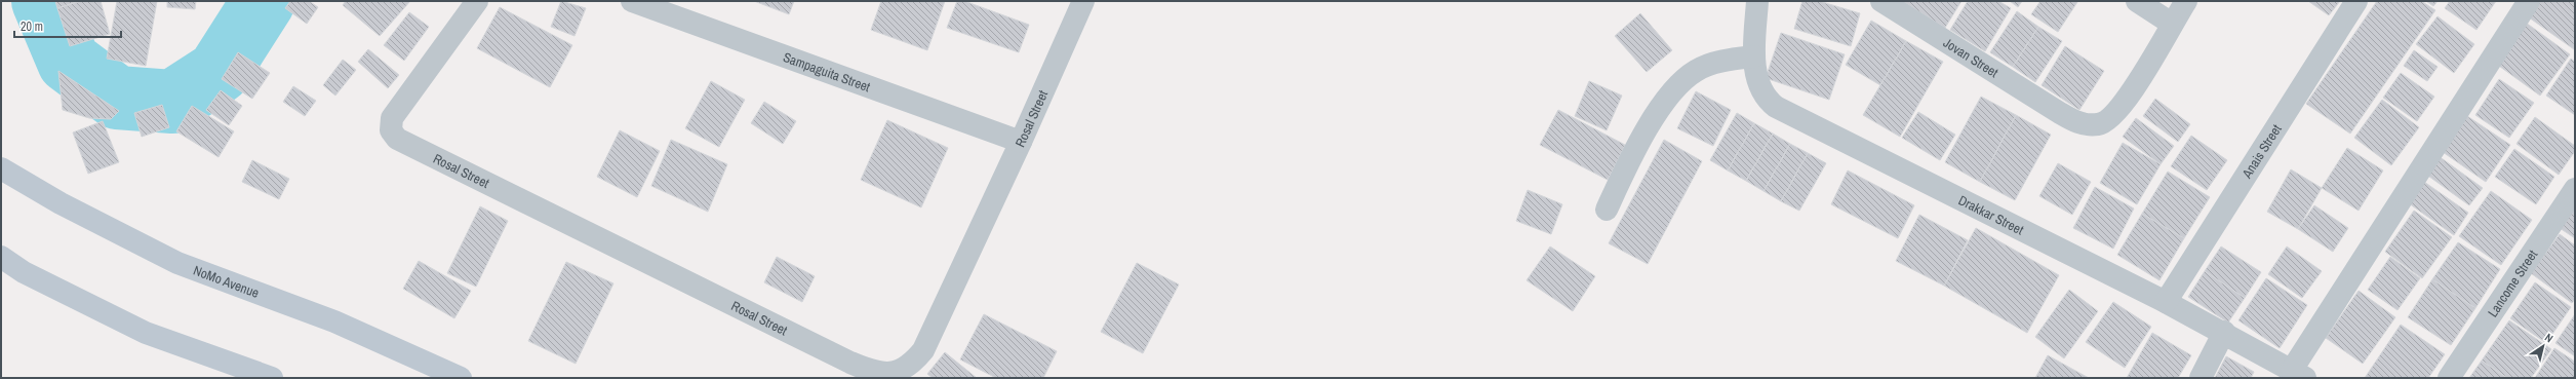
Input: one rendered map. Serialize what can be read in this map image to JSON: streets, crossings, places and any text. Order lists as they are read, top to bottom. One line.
{"streets":{"main road":["NoMo Avenue"],"street":["Jovan Street","Sampaguita Street","Rosal Street","Anais Street","Drakkar Street","Lancome Street"]},"crossings":[["Sampaguita Street","Rosal Street"],["Anais Street","Drakkar Street"]],"scale_bar":"20 m","north":"top right"}
